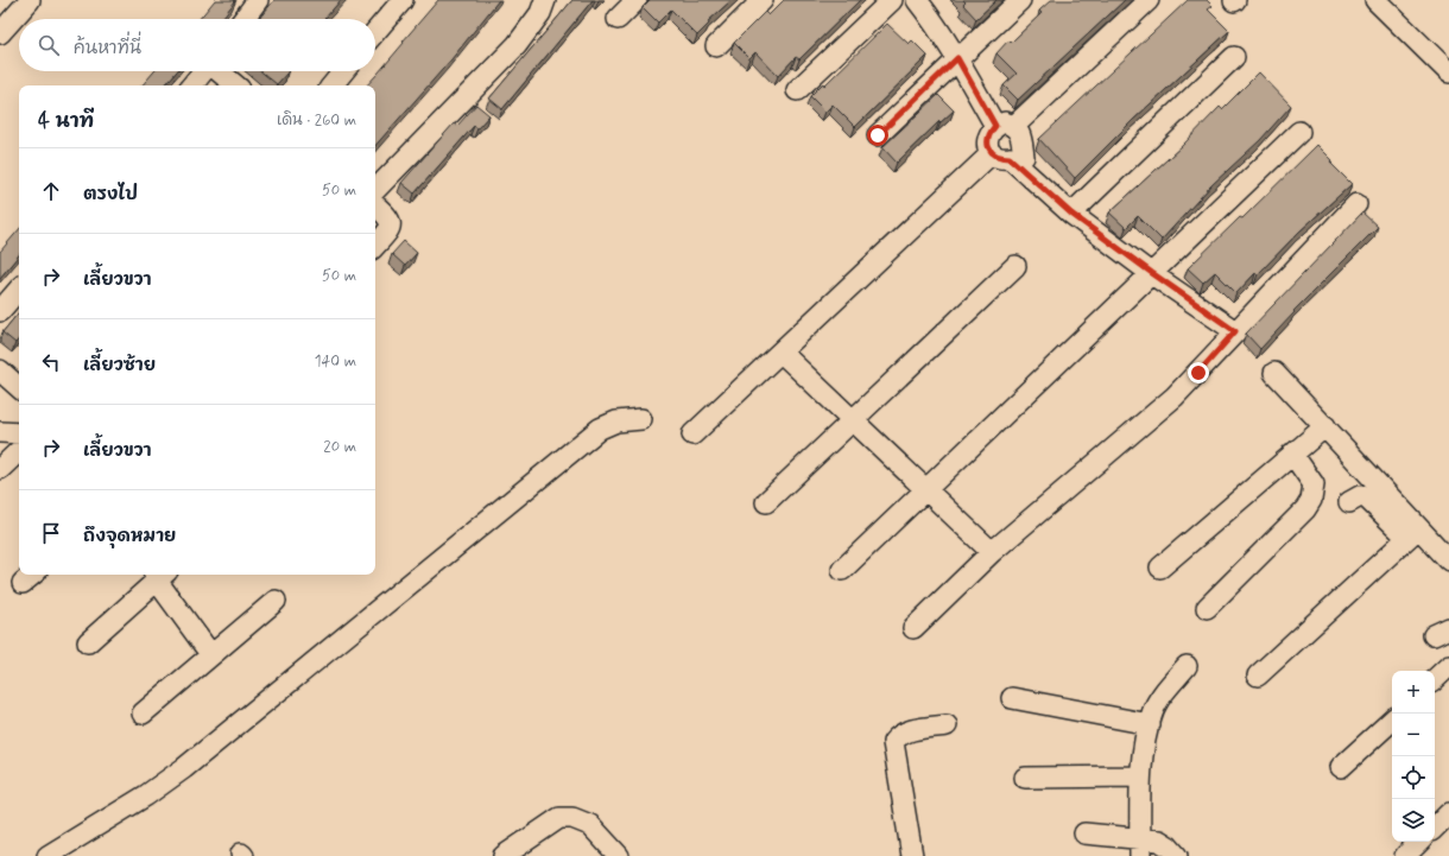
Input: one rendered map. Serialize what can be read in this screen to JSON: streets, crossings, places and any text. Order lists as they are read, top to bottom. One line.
{"page":{"search":"ค้นหาที่นี่","heading":["4 นาที","เดิน · 260 m"],"list":[["ตรงไป","50 m"],["เลี้ยวขวา","50 m"],["เลี้ยวซ้าย","140 m"],["เลี้ยวขวา","20 m"],"ถึงจุดหมาย"],"map_buttons":["+","−"]}}
